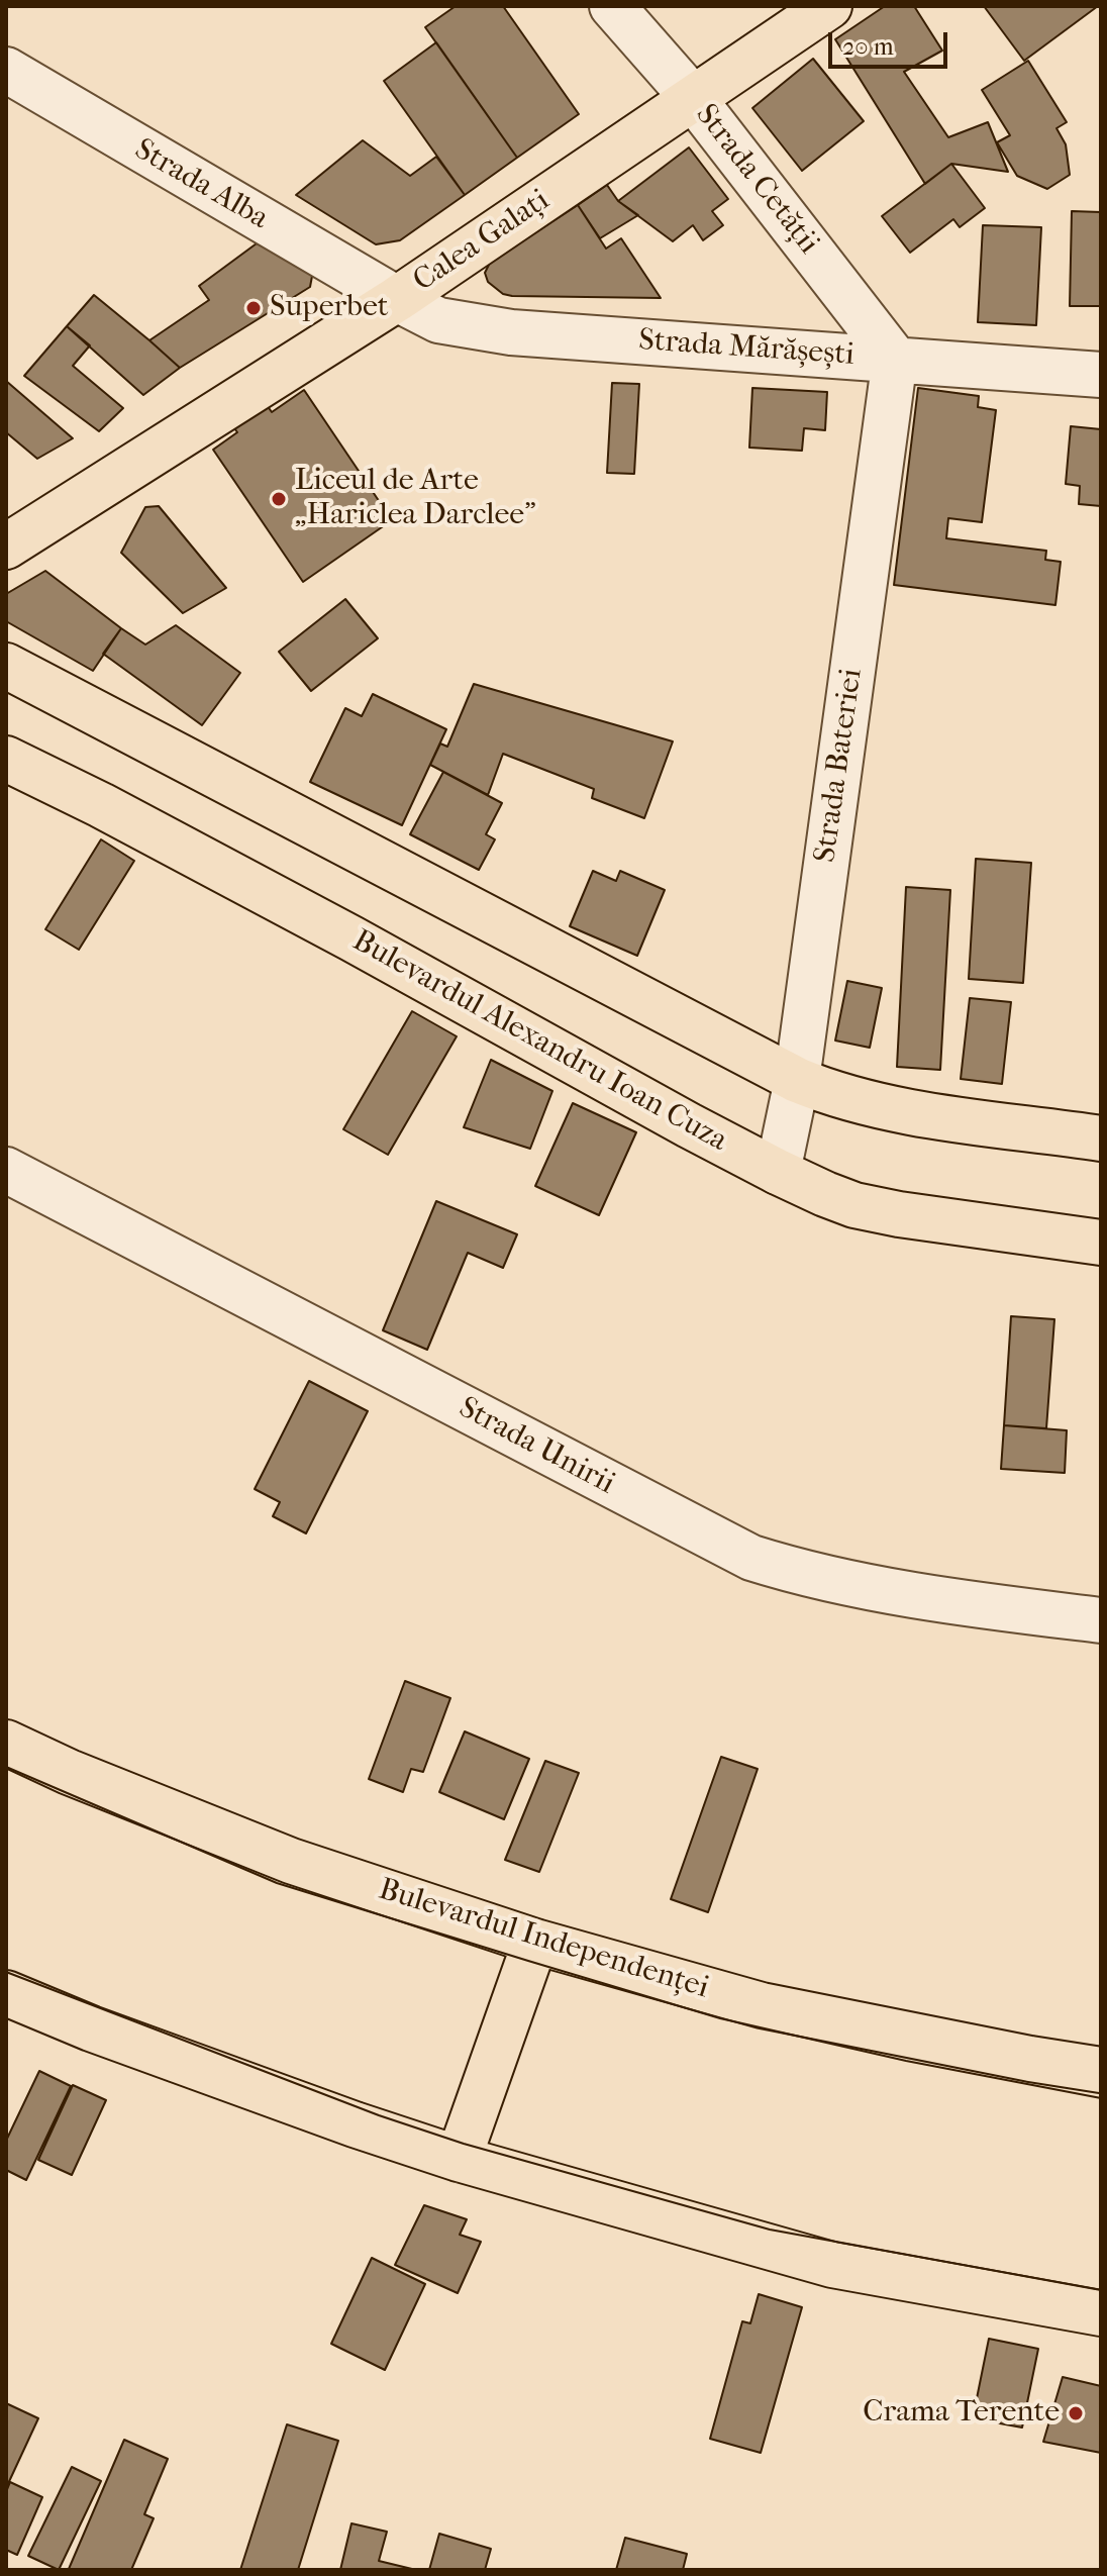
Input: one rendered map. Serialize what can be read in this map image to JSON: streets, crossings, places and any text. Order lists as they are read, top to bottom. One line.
{"streets":{"main road":["Calea Galați","Bulevardul Alexandru Ioan Cuza","Bulevardul Independenței"],"street":["Strada Cetății","Strada Alba","Strada Mărășești","Strada Bateriei","Strada Unirii"]},"crossings":[["Strada Cetății","Calea Galați"],["Strada Cetății","Strada Mărășești"],["Strada Cetății","Strada Bateriei"],["Strada Alba","Calea Galați"],["Strada Alba","Strada Mărășești"],["Calea Galați","Strada Mărășești"],["Strada Mărășești","Strada Bateriei"],["Strada Bateriei","Bulevardul Alexandru Ioan Cuza"]],"places":["Superbet","Liceul de Arte „Hariclea Darclee”","Crama Terente"],"scale_bar":"20 m"}
